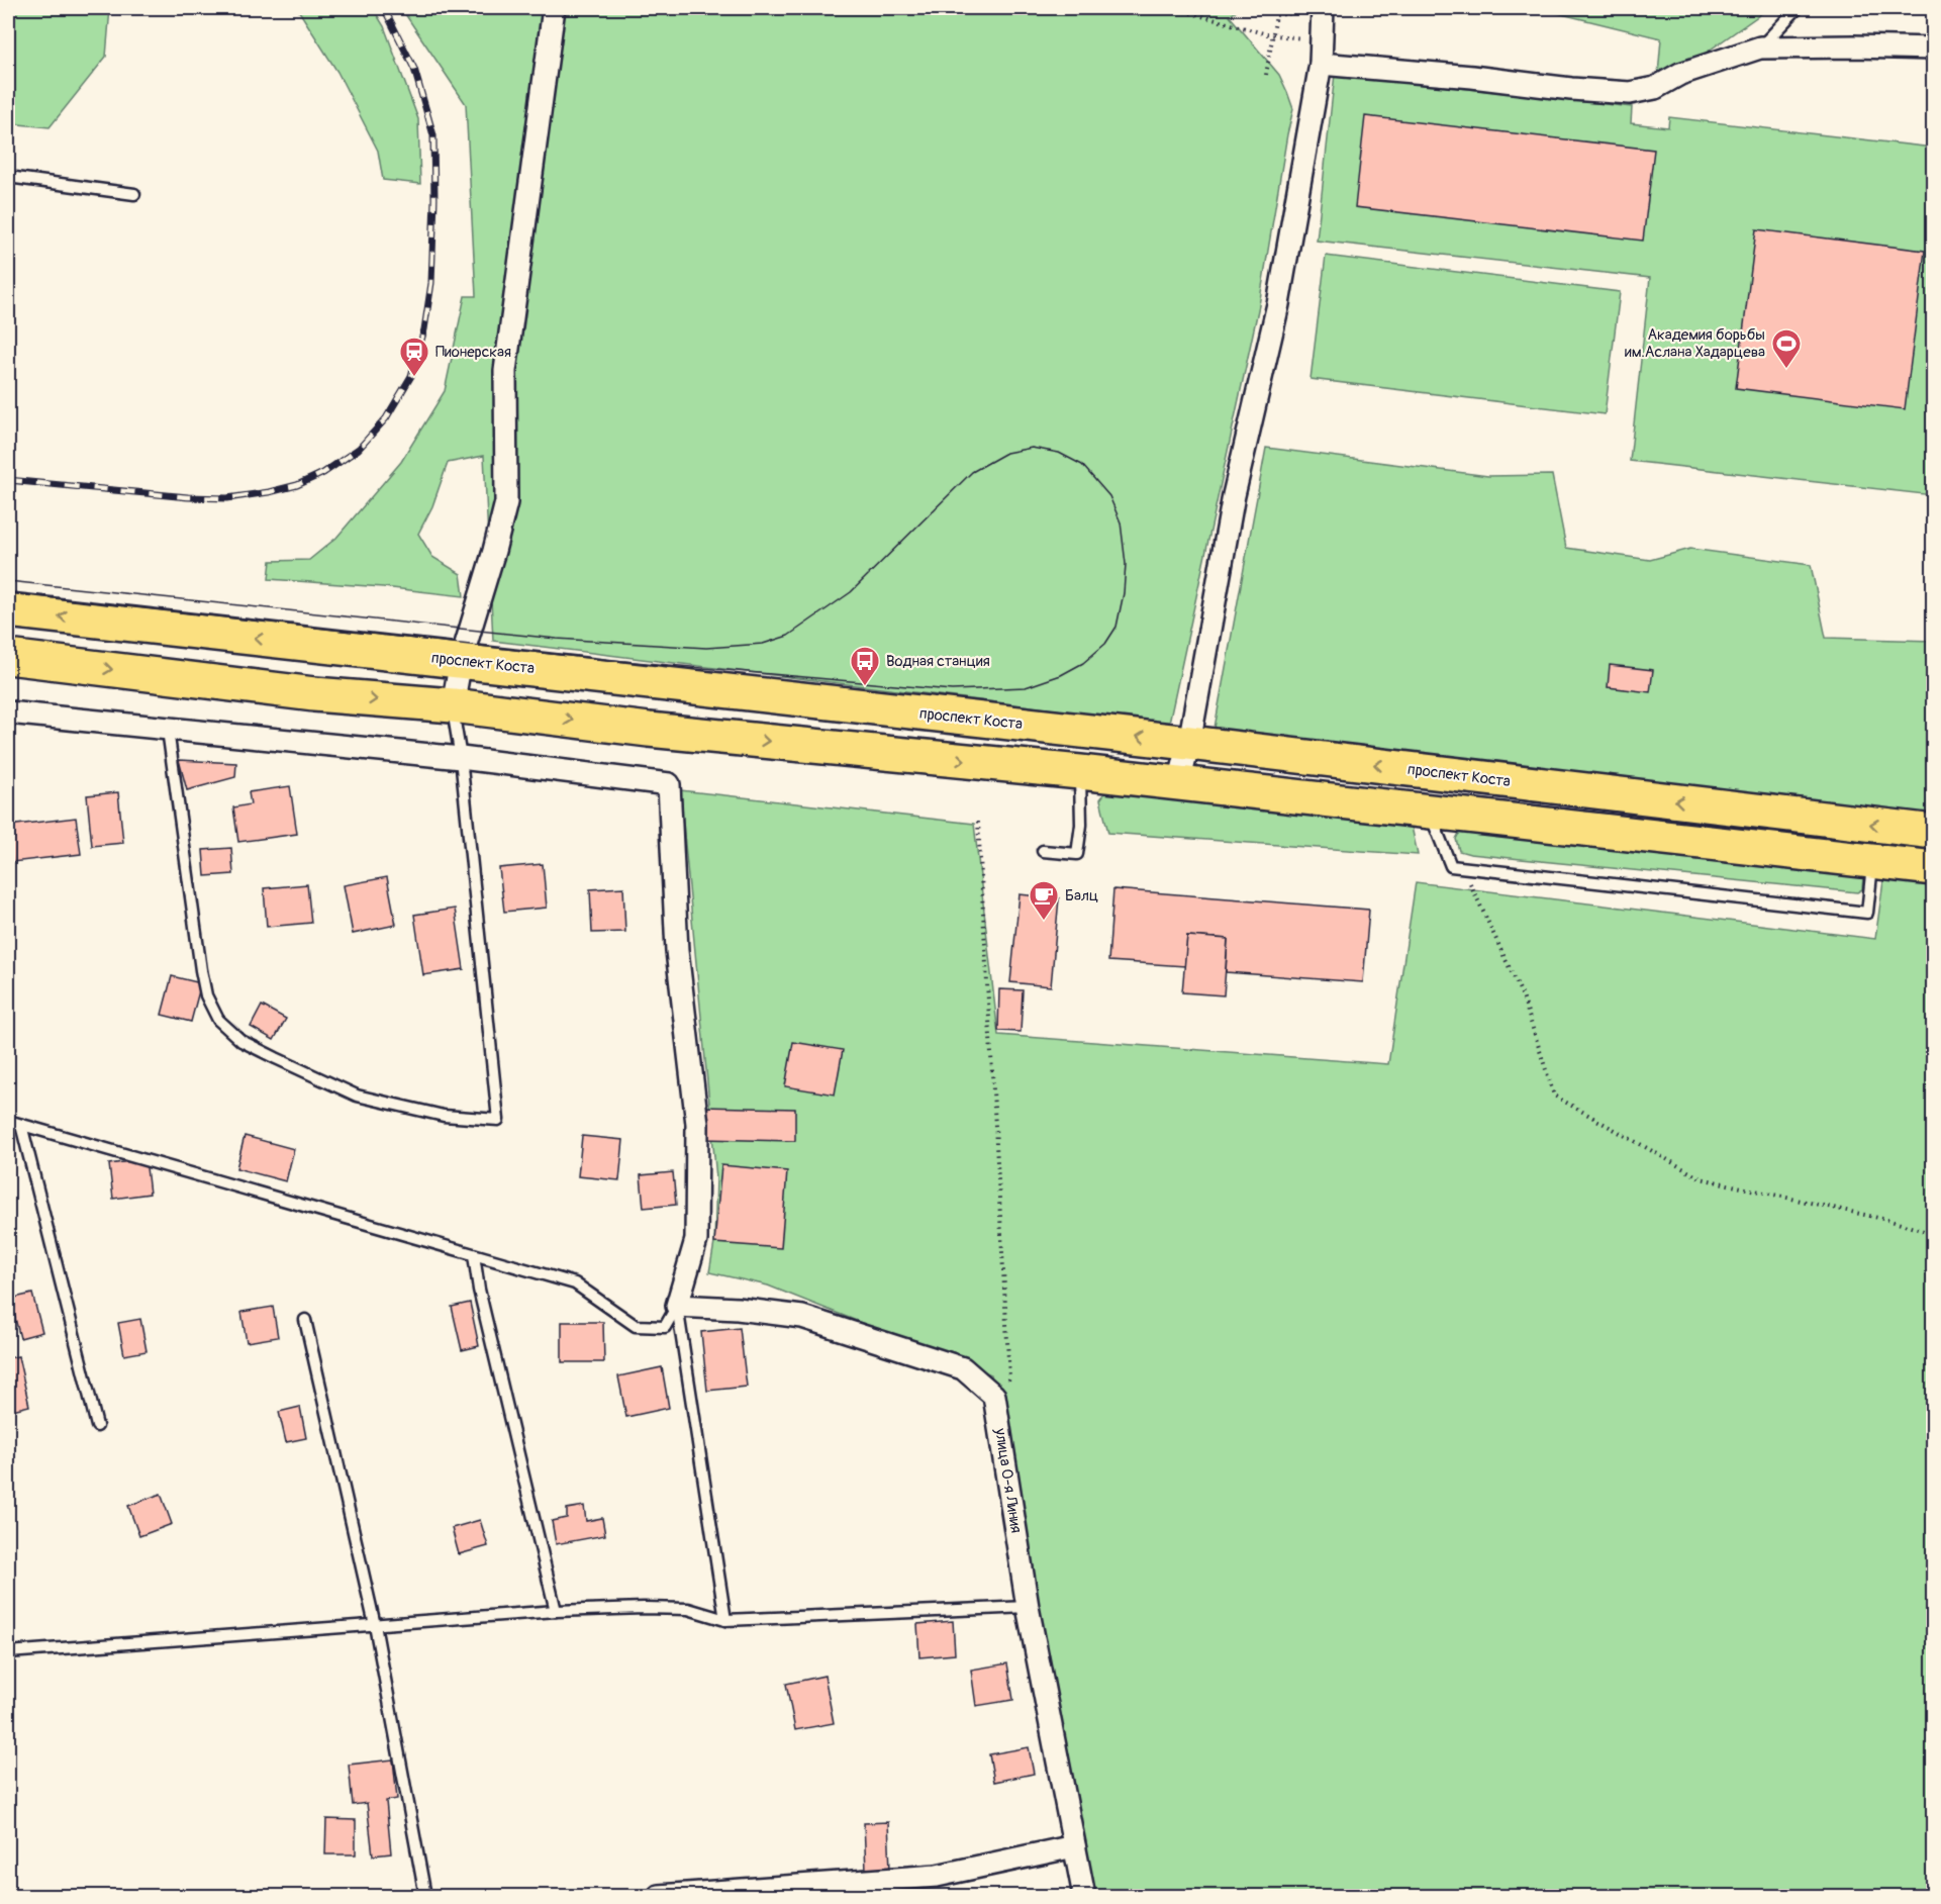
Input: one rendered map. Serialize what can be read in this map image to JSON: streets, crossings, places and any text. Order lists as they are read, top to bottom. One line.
{"streets":{"main road":["проспект Коста"],"street":["улица 0-я Линия"]},"places":{"sports":["Академия борьбы им.Аслана Хадарцева"],"station":["Пионерская"],"bus stop":["Водная станция"],"cafe":["Балц"]}}
